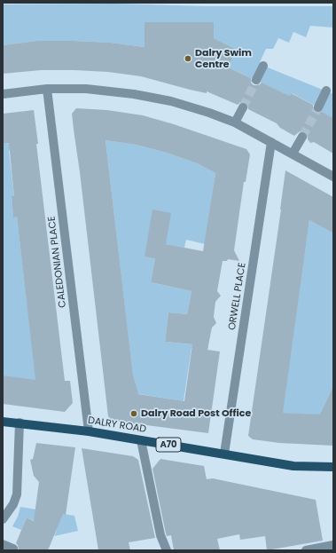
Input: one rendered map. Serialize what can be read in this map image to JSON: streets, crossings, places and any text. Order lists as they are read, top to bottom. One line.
{"streets":{"main road":["DALRY ROAD","A70"],"street":["CALEDONIAN PLACE","ORWELL PLACE"]},"crossings":[["CALEDONIAN PLACE","DALRY ROAD"],["ORWELL PLACE","DALRY ROAD"]],"places":["Dalry Swim Centre","Dalry Road Post Office"]}
